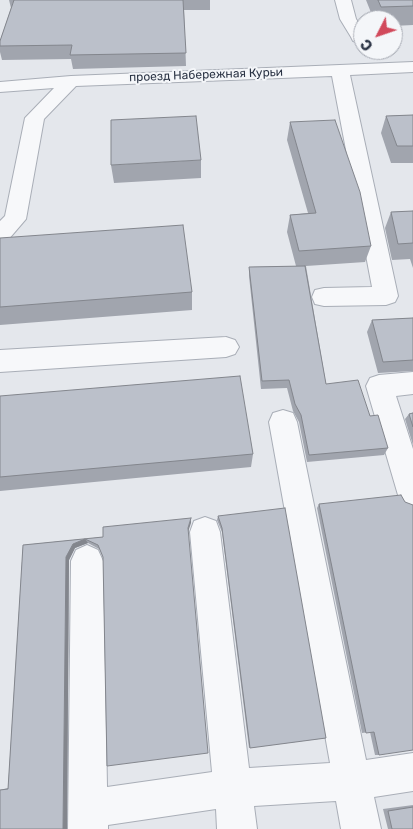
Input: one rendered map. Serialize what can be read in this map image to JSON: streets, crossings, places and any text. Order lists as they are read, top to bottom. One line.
{"streets":{"street":["проезд Набережная Курьи"]},"north":"bottom left"}
